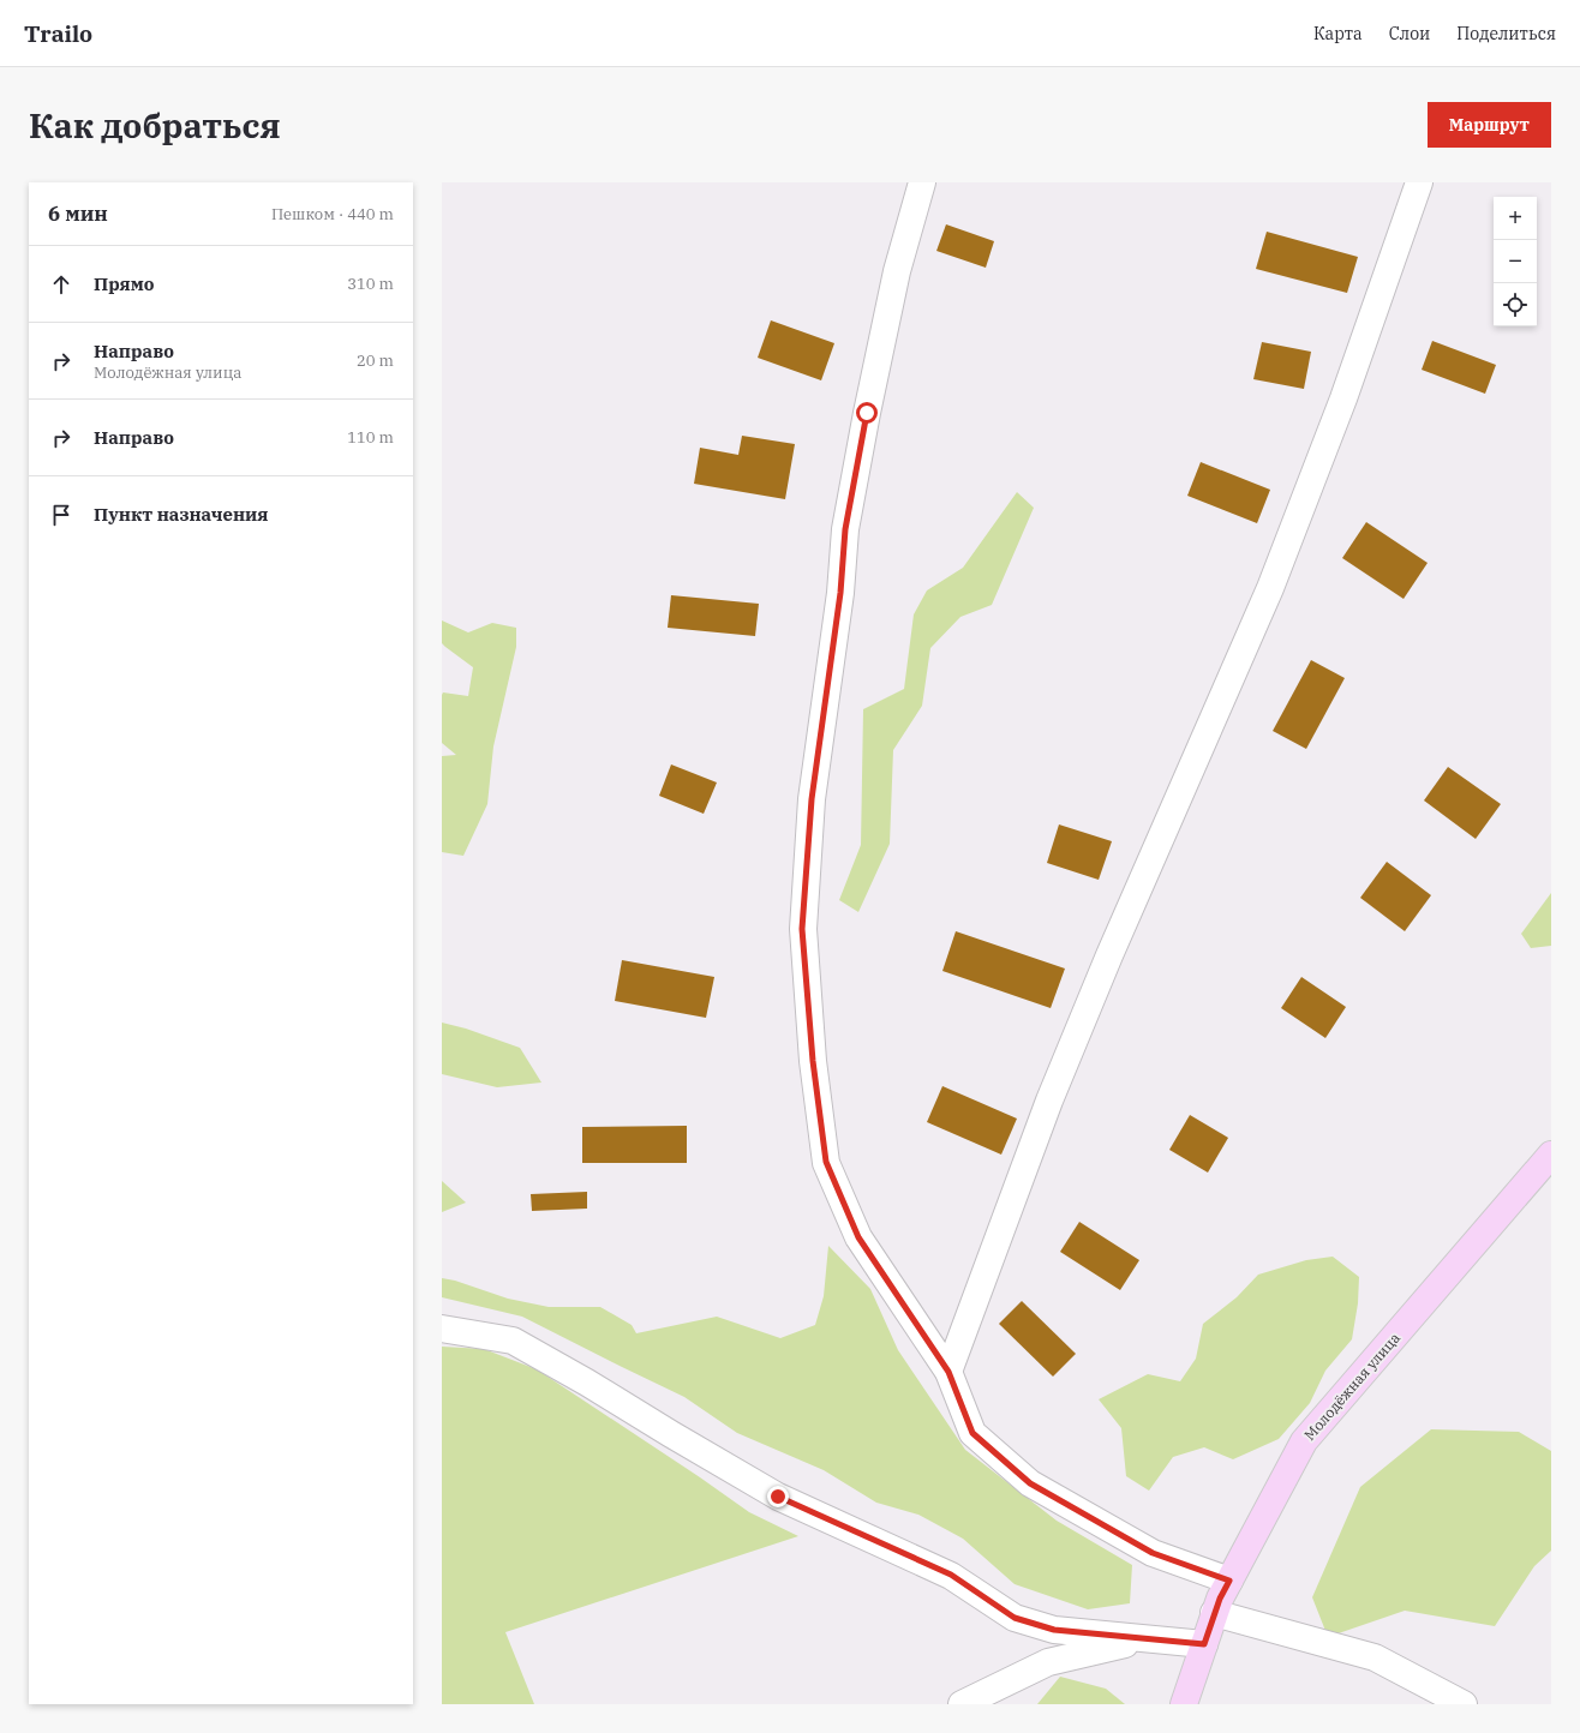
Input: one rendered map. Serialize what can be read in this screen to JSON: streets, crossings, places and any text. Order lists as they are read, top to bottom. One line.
{"streets":{"main road":["Молодёжная улица"]},"page":{"header":"Trailo","nav":["Карта","Слои","Поделиться"],"buttons":"Маршрут","title":"Как добраться","heading":["6 мин","Пешком · 440 m"],"map_buttons":["+","−"],"list":[["Прямо","310 m"],["Направо","Молодёжная улица","20 m"],["Направо","110 m"],"Пункт назначения"]}}
